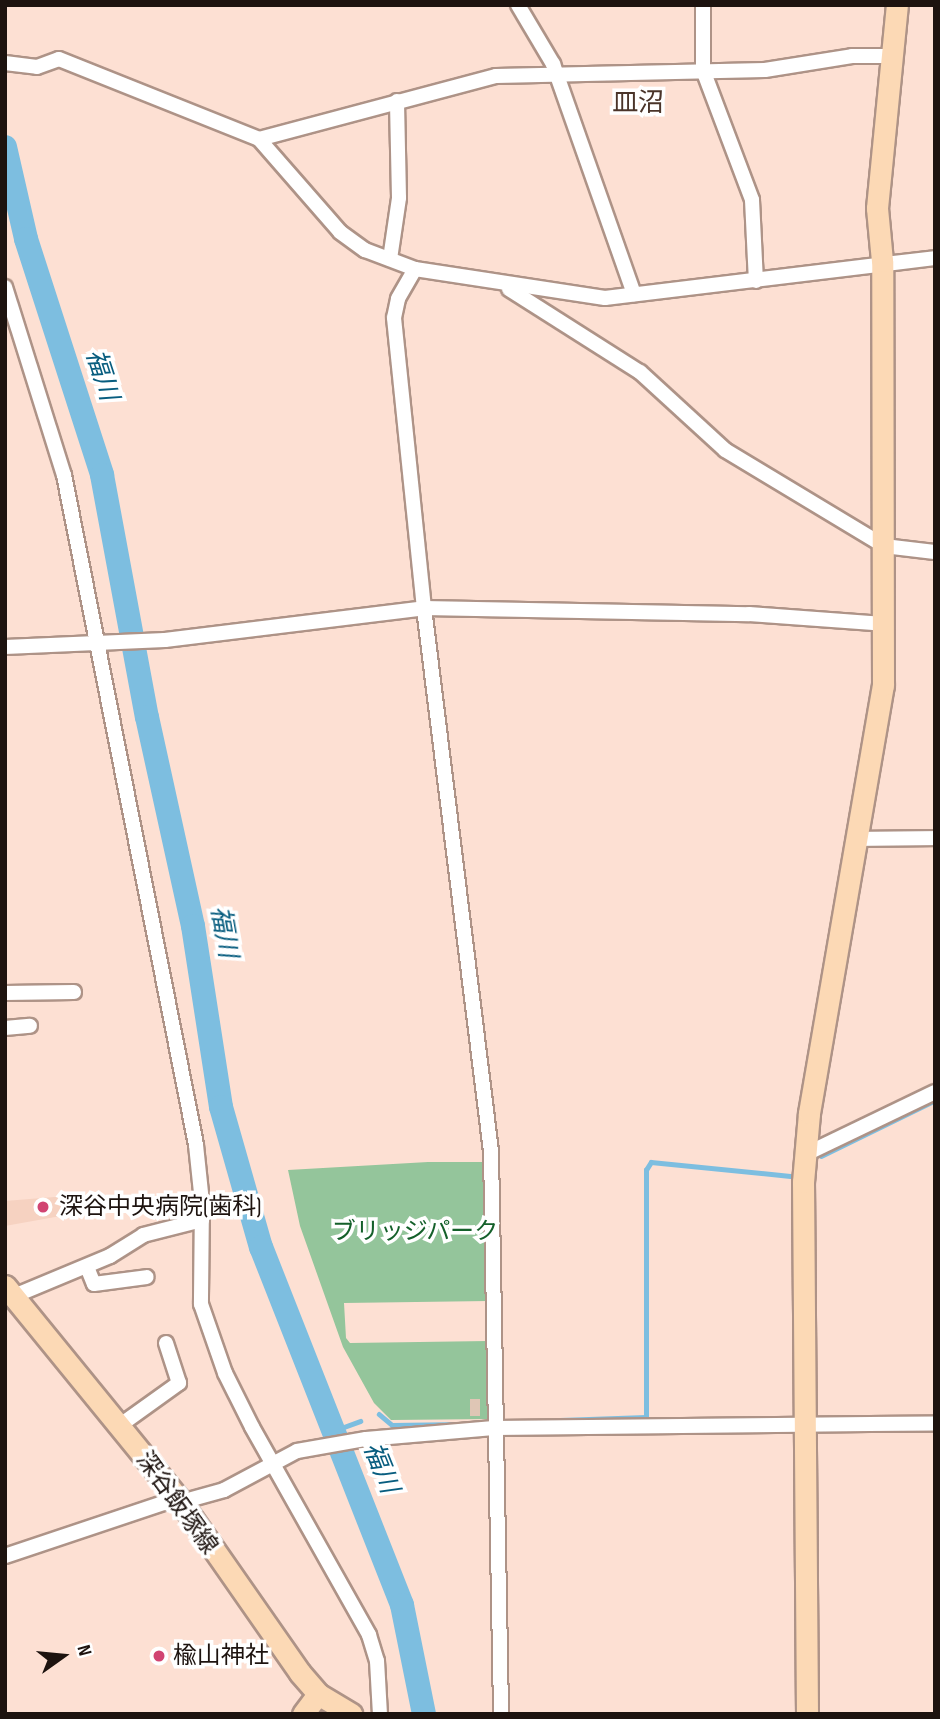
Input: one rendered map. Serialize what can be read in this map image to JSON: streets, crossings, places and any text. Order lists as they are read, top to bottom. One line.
{"streets":{"street":["深谷飯塚線"]},"districts":["皿沼"],"water":["福川"],"parks":["ブリッジパーク"],"places":["深谷中央病院(歯科)","楡山神社"],"north":"right"}
